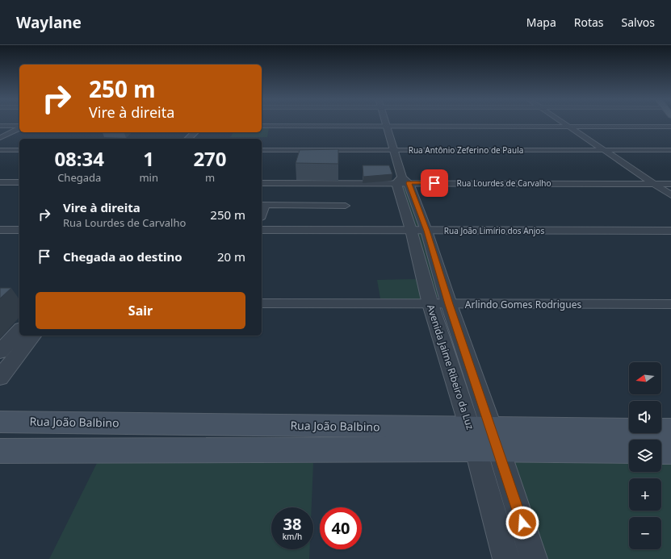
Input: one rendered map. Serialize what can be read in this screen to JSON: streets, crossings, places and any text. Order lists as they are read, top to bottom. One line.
{"streets":{"main road":["Rua João Balbino"],"street":["Rua Antônio Zeferino de Paula","Rua Lourdes de Carvalho","Rua João Limírio dos Anjos","Arlindo Gomes Rodrigues","Avenida Jaime Ribeiro da Luz"]},"crossings":[["Rua Antônio Zeferino de Paula","Avenida Jaime Ribeiro da Luz"],["Rua Lourdes de Carvalho","Avenida Jaime Ribeiro da Luz"],["Rua João Limírio dos Anjos","Avenida Jaime Ribeiro da Luz"],["Arlindo Gomes Rodrigues","Avenida Jaime Ribeiro da Luz"],["Avenida Jaime Ribeiro da Luz","Rua João Balbino"]],"north":"left","page":{"header":"Waylane","nav":["Mapa","Rotas","Salvos"],"turn":["250 m","Vire à direita"],"eta":["08:34","Chegada","1","min","270","m"],"list":[{"name":"Vire à direita","note":"Rua Lourdes de Carvalho","value":"250 m"},{"name":"Chegada ao destino","value":"20 m"}],"buttons":"Sair","map_buttons":["+","−"],"speed":"38 km/h","limit":"40"}}
